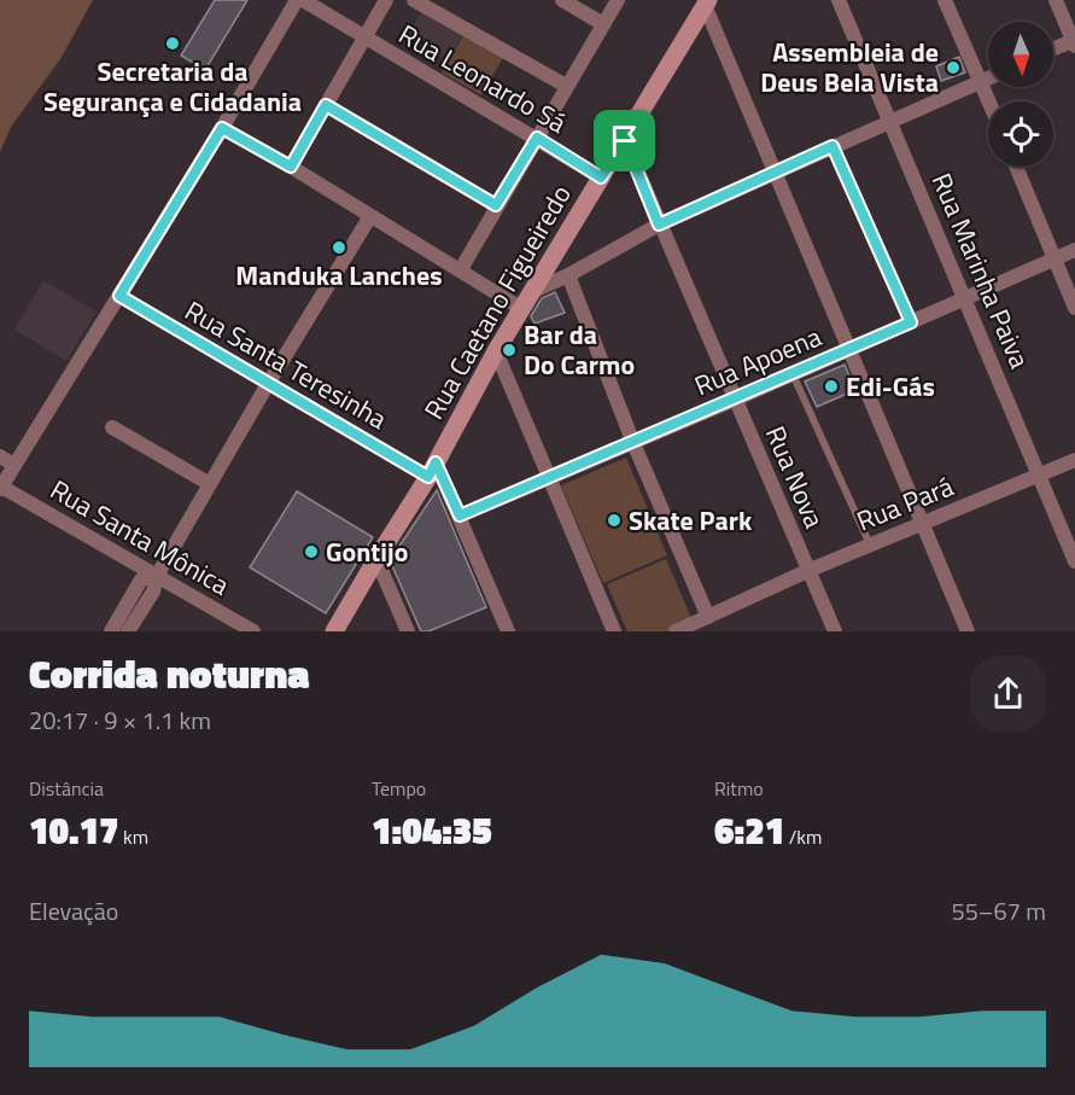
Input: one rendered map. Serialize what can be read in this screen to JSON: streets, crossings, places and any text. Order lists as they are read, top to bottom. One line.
{"streets":{"main road":["Rua Caetano Figueiredo"],"street":["Rua Leonardo Sá","Rua Marinha Paiva","Rua Apoena","Rua Santa Teresinha","Rua Nova","Rua Pará","Rua Santa Mônica"]},"crossings":[["Rua Leonardo Sá","Rua Caetano Figueiredo"],["Rua Marinha Paiva","Rua Apoena"],["Rua Marinha Paiva","Rua Pará"],["Rua Caetano Figueiredo","Rua Santa Teresinha"],["Rua Caetano Figueiredo","Rua Nova"],["Rua Apoena","Rua Nova"],["Rua Nova","Rua Pará"]],"places":["Secretaria da Segurança e Cidadania","Assembleia de Deus Bela Vista","Manduka Lanches","Bar da Do Carmo","Edi-Gás","Skate Park","Gontijo"],"north":"bottom","page":{"heading":["Corrida noturna","20:17 · 9 × 1.1 km"],"stats":[["Distância","10.17 km"],["Tempo","1:04:35"],["Ritmo","6:21 /km"]],"chart":["Elevação","55–67 m"]}}
